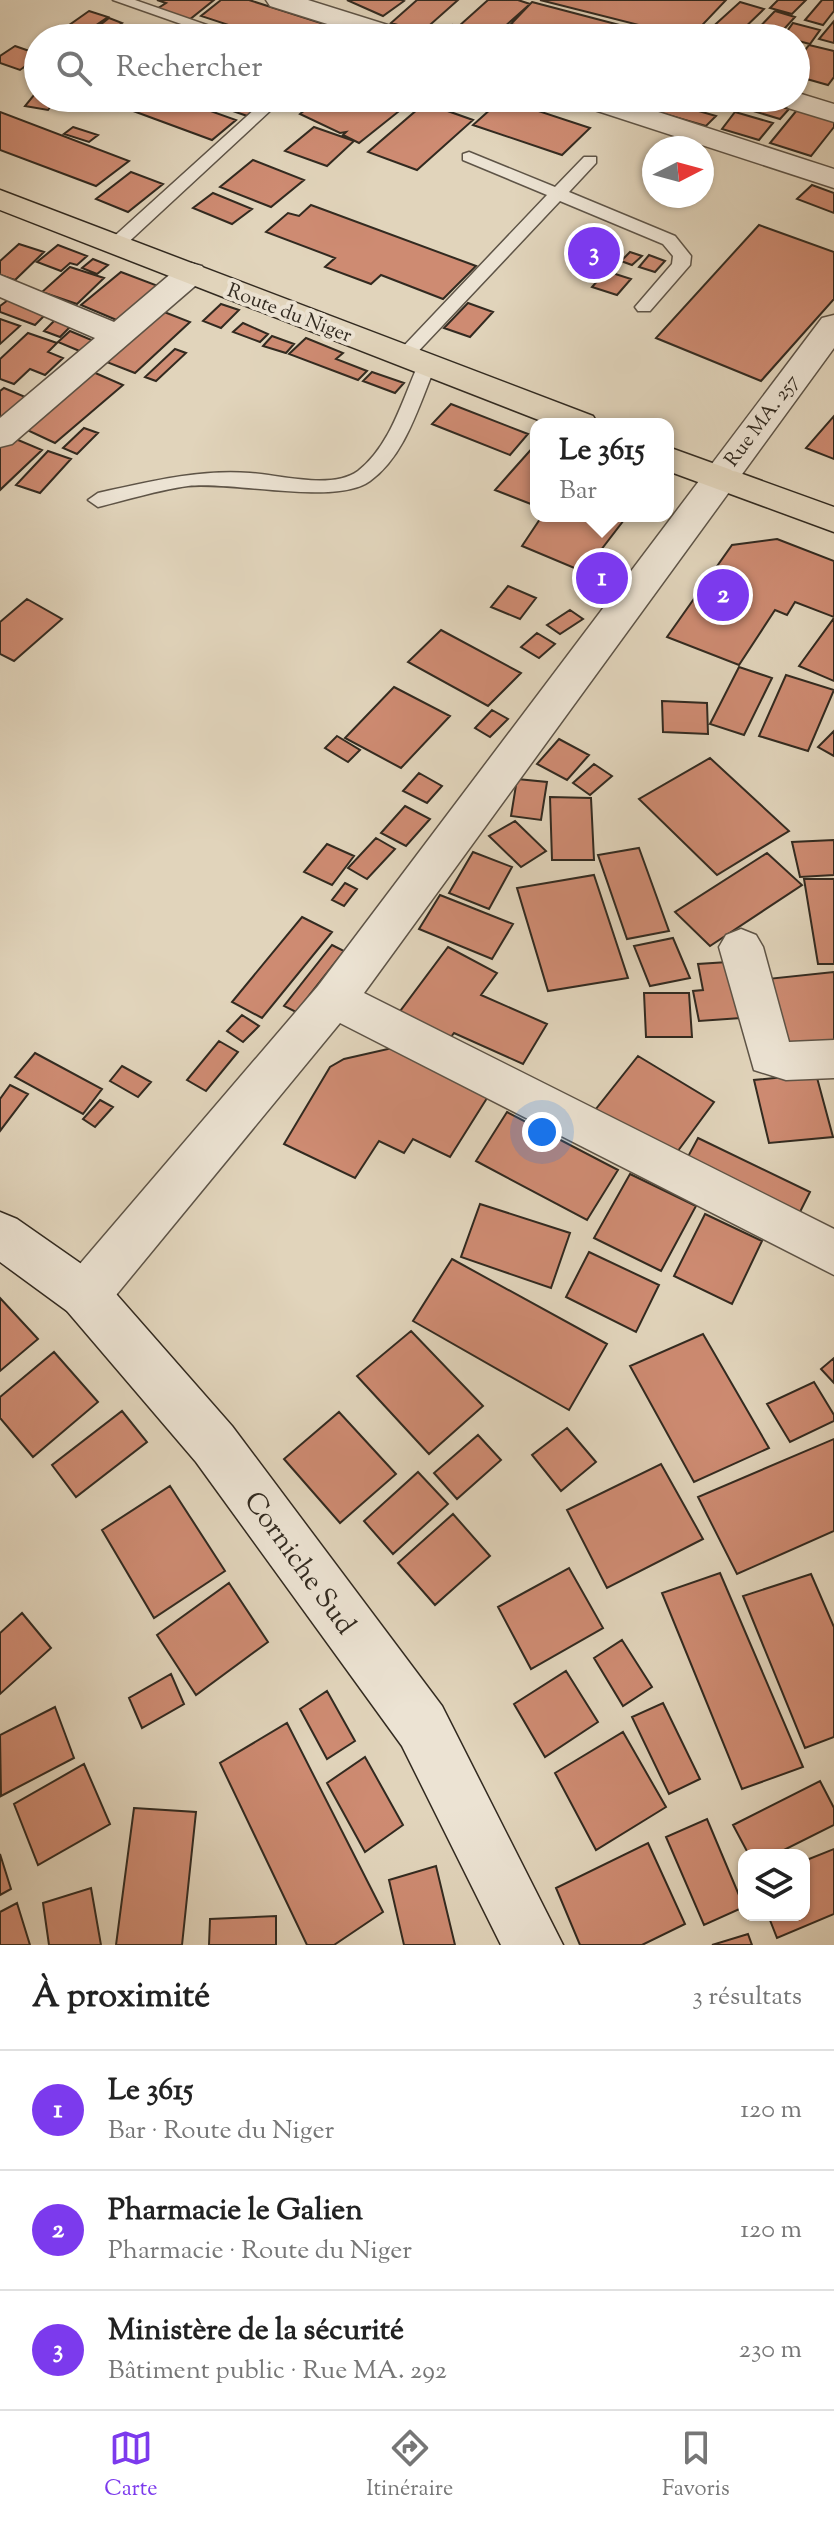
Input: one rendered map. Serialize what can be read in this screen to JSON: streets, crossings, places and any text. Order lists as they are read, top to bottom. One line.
{"streets":{"main road":["Route du Niger"],"street":["Rue MA. 257","Corniche Sud"]},"crossings":[["Rue MA. 257","Corniche Sud"]],"north":"right","page":{"search":"Rechercher","pins":["3","1","2"],"popup":["Le 3615","Bar"],"heading":["À proximité","3 résultats"],"list":[{"mark":"1","name":"Le 3615","note":"Bar · Route du Niger","value":"120 m"},{"mark":"2","name":"Pharmacie le Galien","note":"Pharmacie · Route du Niger","value":"120 m"},{"mark":"3","name":"Ministère de la sécurité","note":"Bâtiment public · Rue MA. 292","value":"230 m"}],"nav":["Carte","Itinéraire","Favoris"]}}
